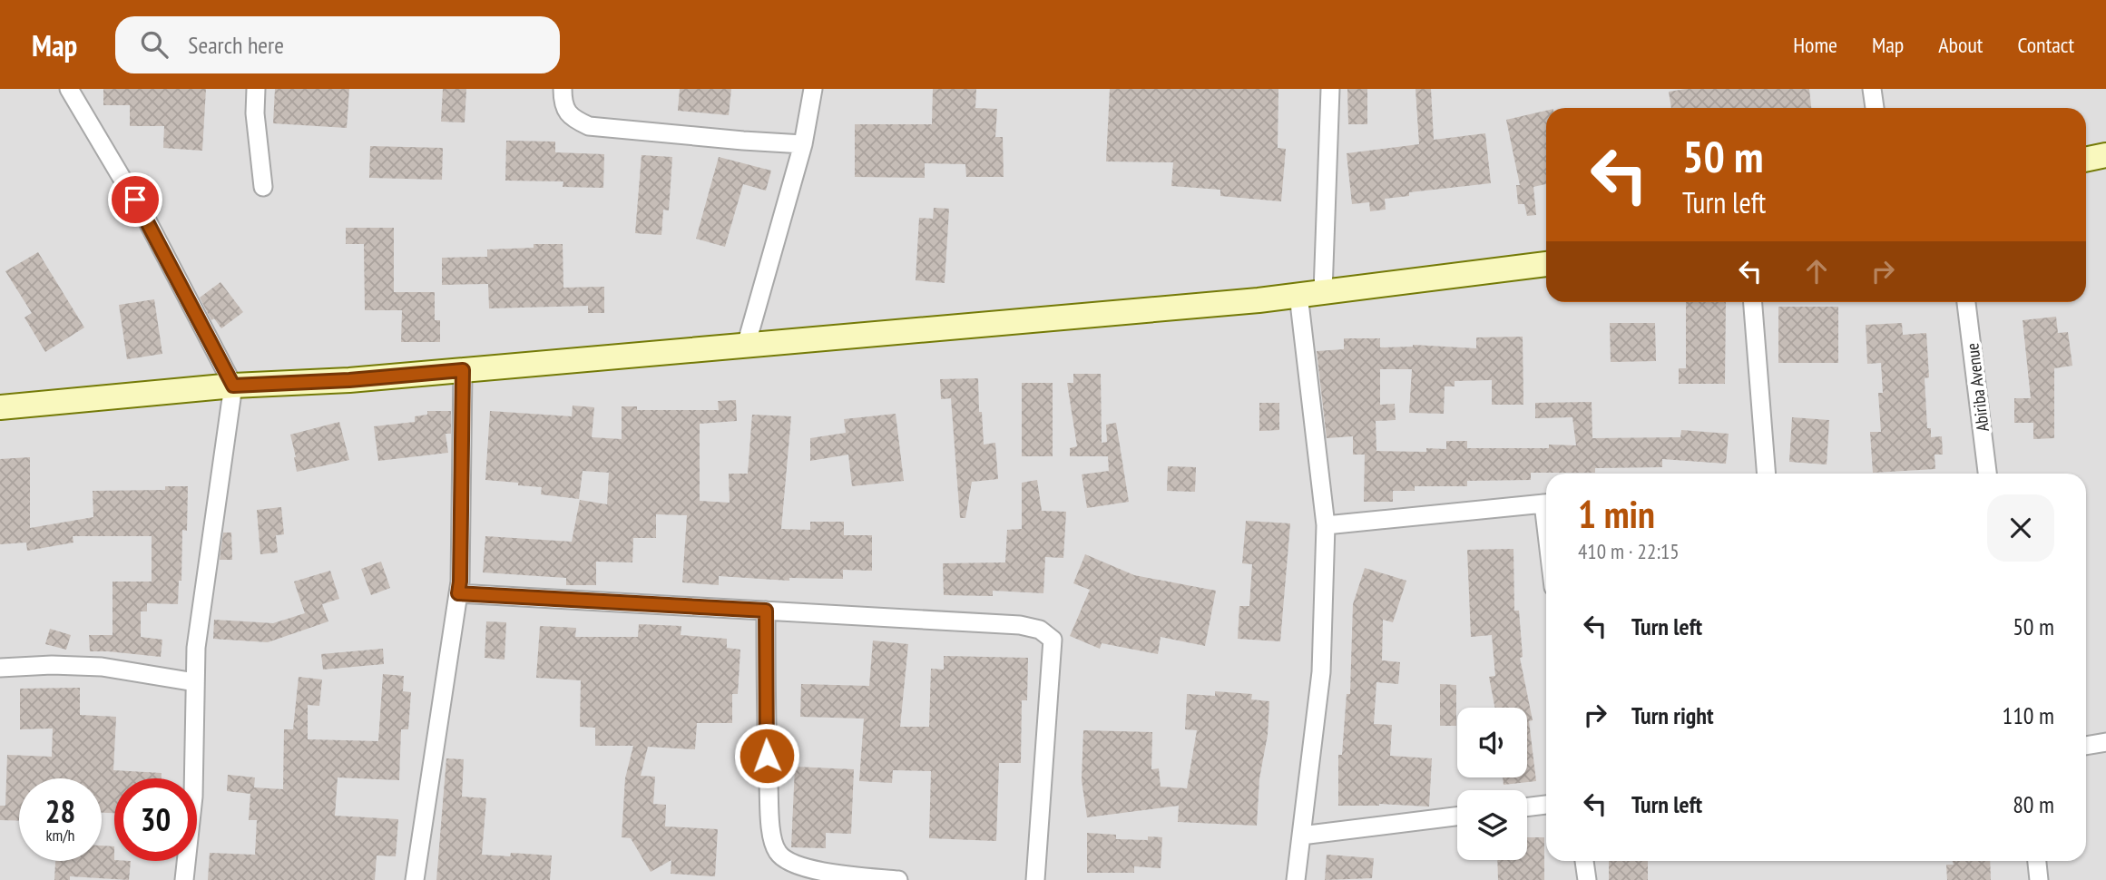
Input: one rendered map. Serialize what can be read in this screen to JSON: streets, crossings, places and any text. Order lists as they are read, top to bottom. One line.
{"streets":{"street":["Abiriba Avenue"]},"page":{"header":"Map","search":"Search here","nav":["Home","Map","About","Contact"],"turn":["50 m","Turn left"],"heading":["1 min","410 m · 22:15"],"list":[{"name":"Turn left","value":"50 m"},{"name":"Turn right","value":"110 m"},{"name":"Turn left","value":"80 m"}],"speed":"28 km/h","limit":"30"}}
